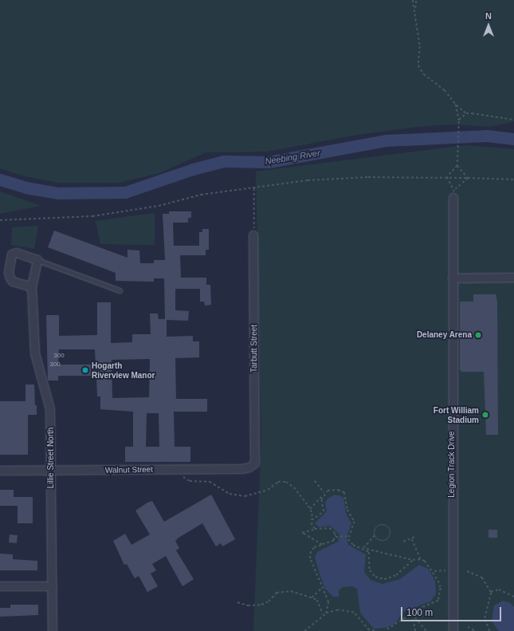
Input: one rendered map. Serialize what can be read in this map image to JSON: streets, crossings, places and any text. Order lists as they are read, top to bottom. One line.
{"streets":{"street":["Tarbutt Street","Lillie Street North","Legion Track Drive","Walnut Street"]},"crossings":[["Tarbutt Street","Walnut Street"],["Lillie Street North","Walnut Street"]],"water":["Neebing River"],"places":["Delaney Arena","Hogarth Riverview Manor","Fort William Stadium"],"house_numbers":["300","300"],"scale_bar":"100 m","north":"top"}
